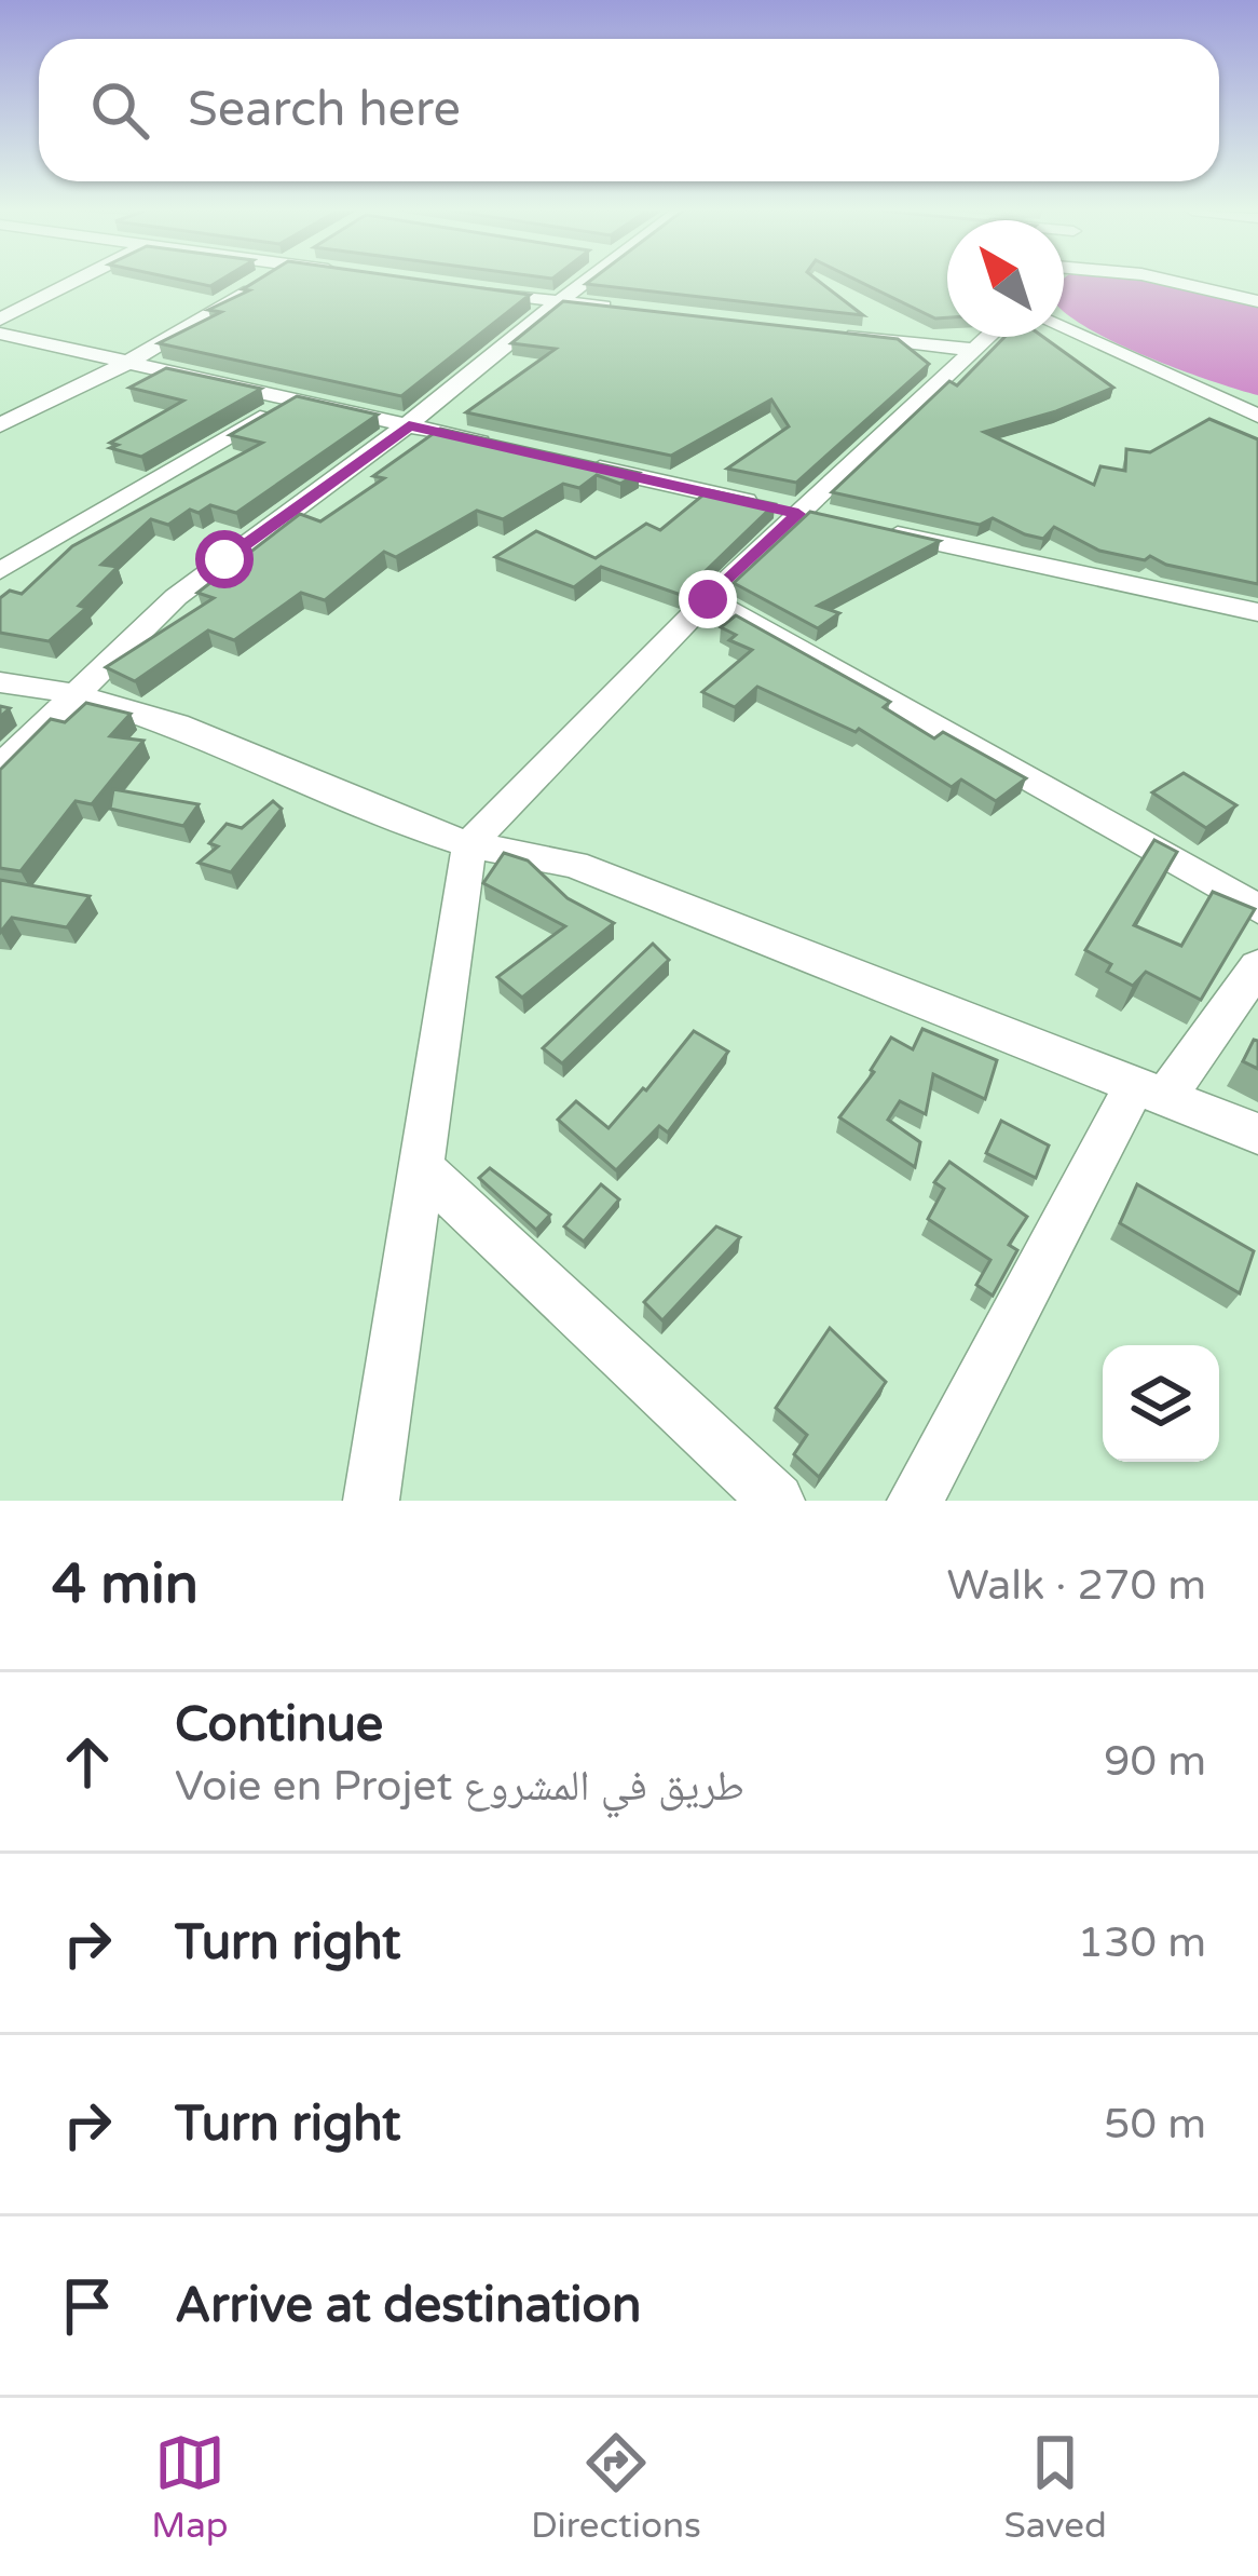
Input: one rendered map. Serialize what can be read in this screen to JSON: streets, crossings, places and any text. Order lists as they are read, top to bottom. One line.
{"north":"top left","page":{"search":"Search here","heading":["4 min","Walk · 270 m"],"list":[["Continue","Voie en Projet طريق في المشروع","90 m"],["Turn right","130 m"],["Turn right","50 m"],"Arrive at destination"],"nav":["Map","Directions","Saved"]}}
